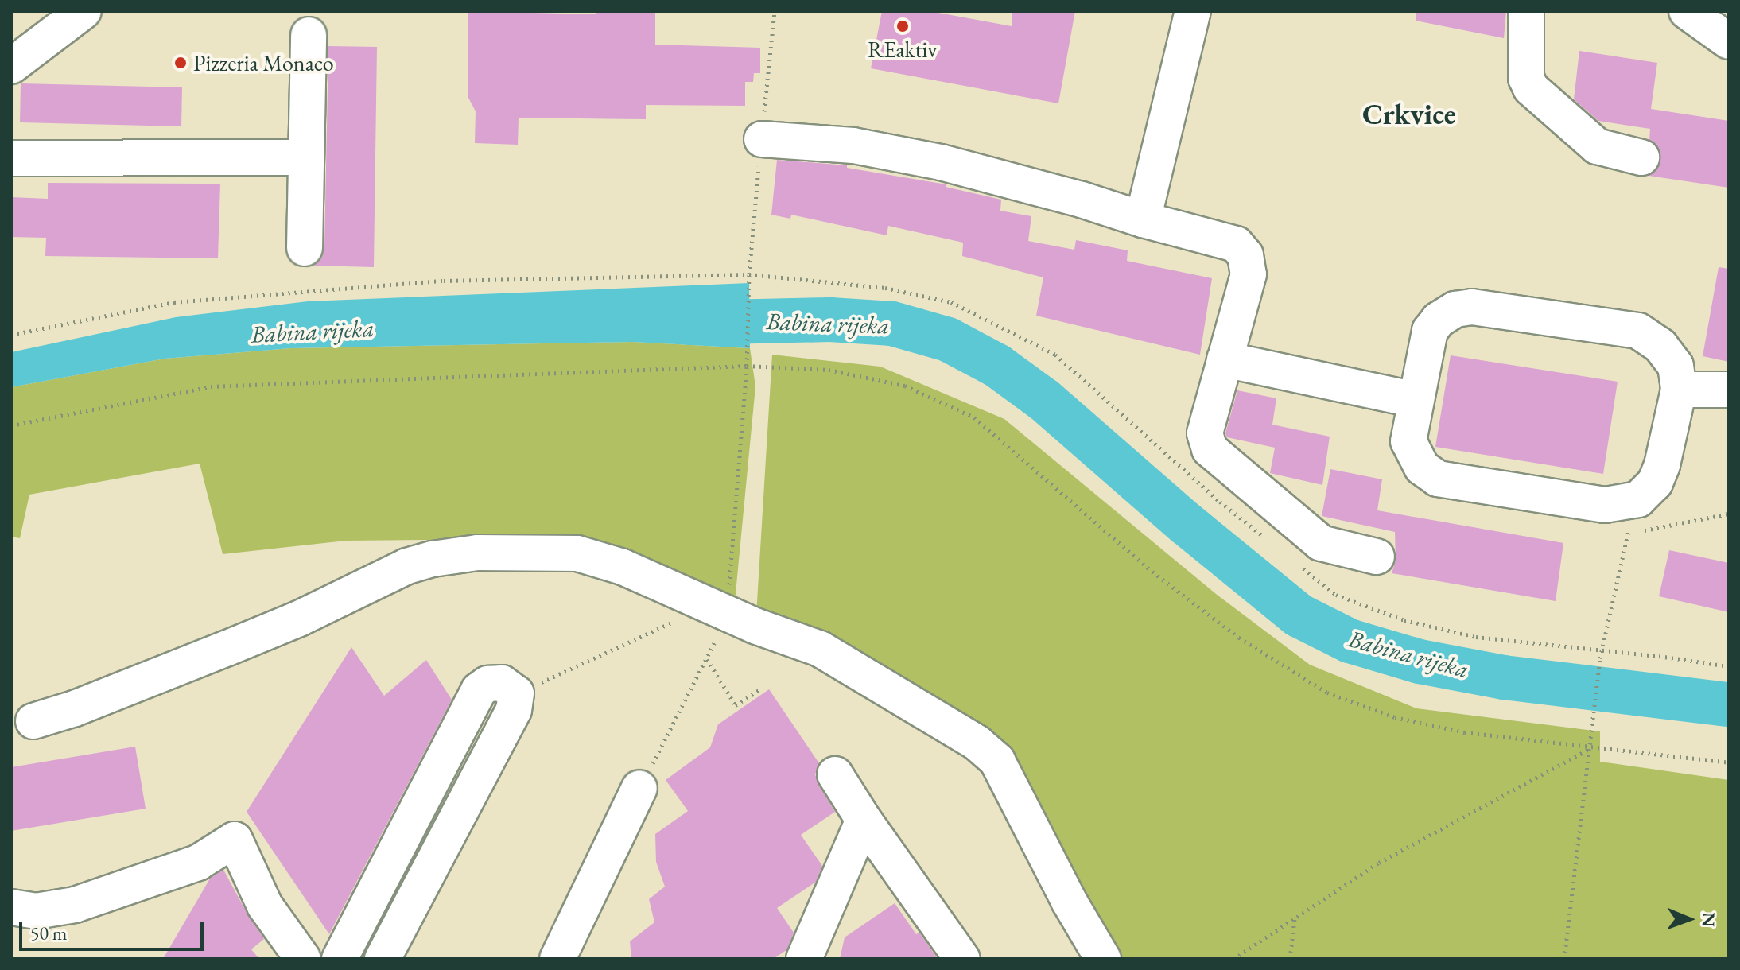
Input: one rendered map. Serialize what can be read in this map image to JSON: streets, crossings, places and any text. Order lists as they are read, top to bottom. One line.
{"districts":["Crkvice"],"water":["Babina rijeka"],"places":["REaktiv","Pizzeria Monaco"],"scale_bar":"50 m","north":"right"}
